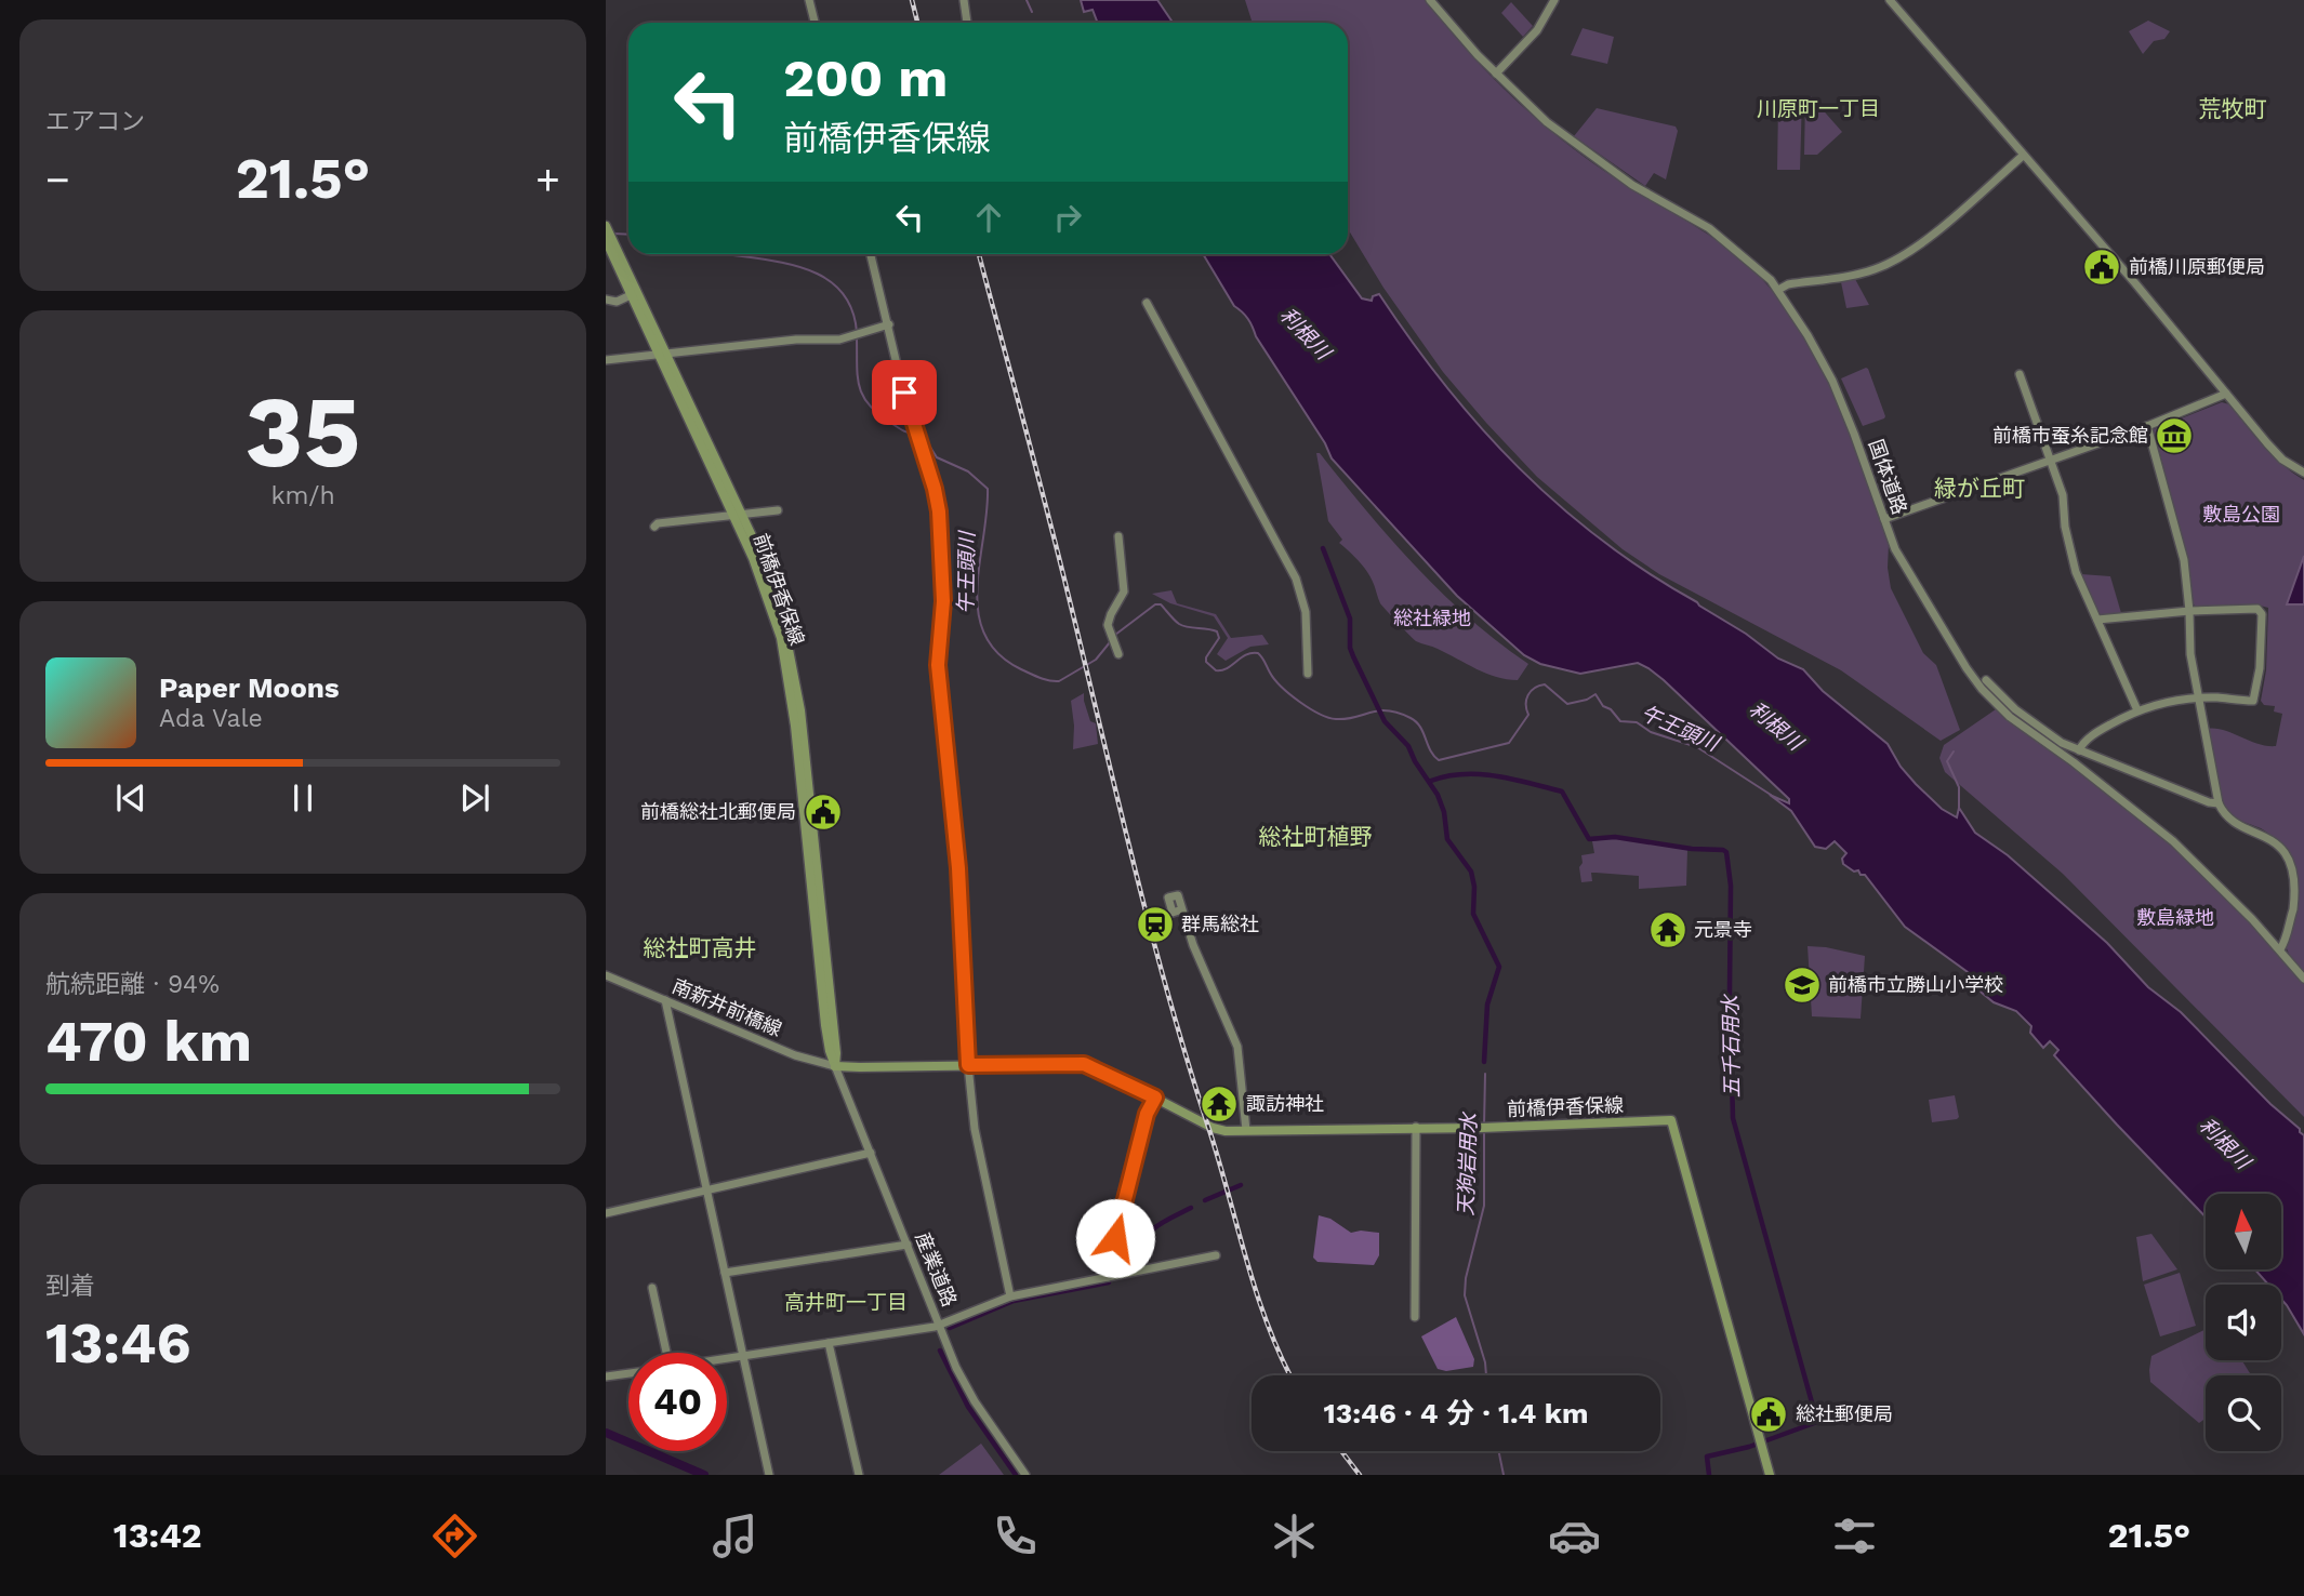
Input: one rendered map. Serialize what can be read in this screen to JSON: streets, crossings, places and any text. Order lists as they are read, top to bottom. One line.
{"streets":{"main road":["前橋伊香保線"],"street":["国体道路","南新井前橋線","産業道路"]},"crossings":[["前橋伊香保線","南新井前橋線"],["前橋伊香保線","産業道路"],["南新井前橋線","産業道路"]],"districts":["川原町一丁目","荒牧町","緑が丘町","総社町植野","総社町高井","高井町一丁目"],"water":["利根川","午王頭川","五千石用水","天狗岩用水"],"parks":["敷島公園","総社緑地","敷島緑地"],"places":{"public building":["前橋川原郵便局","前橋総社北郵便局","総社郵便局"],"museum":["前橋市蚕糸記念館"],"station":["群馬総社"],"temple":["元景寺","諏訪神社"],"school or university":["前橋市立勝山小学校"]},"north":"top","page":{"tile":["エアコン",["35","km/h"],["航続距離 · 94%","470 km"],["到着","13:46"]],"turn":["200 m","前橋伊香保線"],"heat":["−","21.5°","+"],"song":["Paper Moons","Ada Vale"],"limit":"40","trip":"13:46 · 4 分 · 1.4 km","tabs":["13:42","21.5°"]}}
